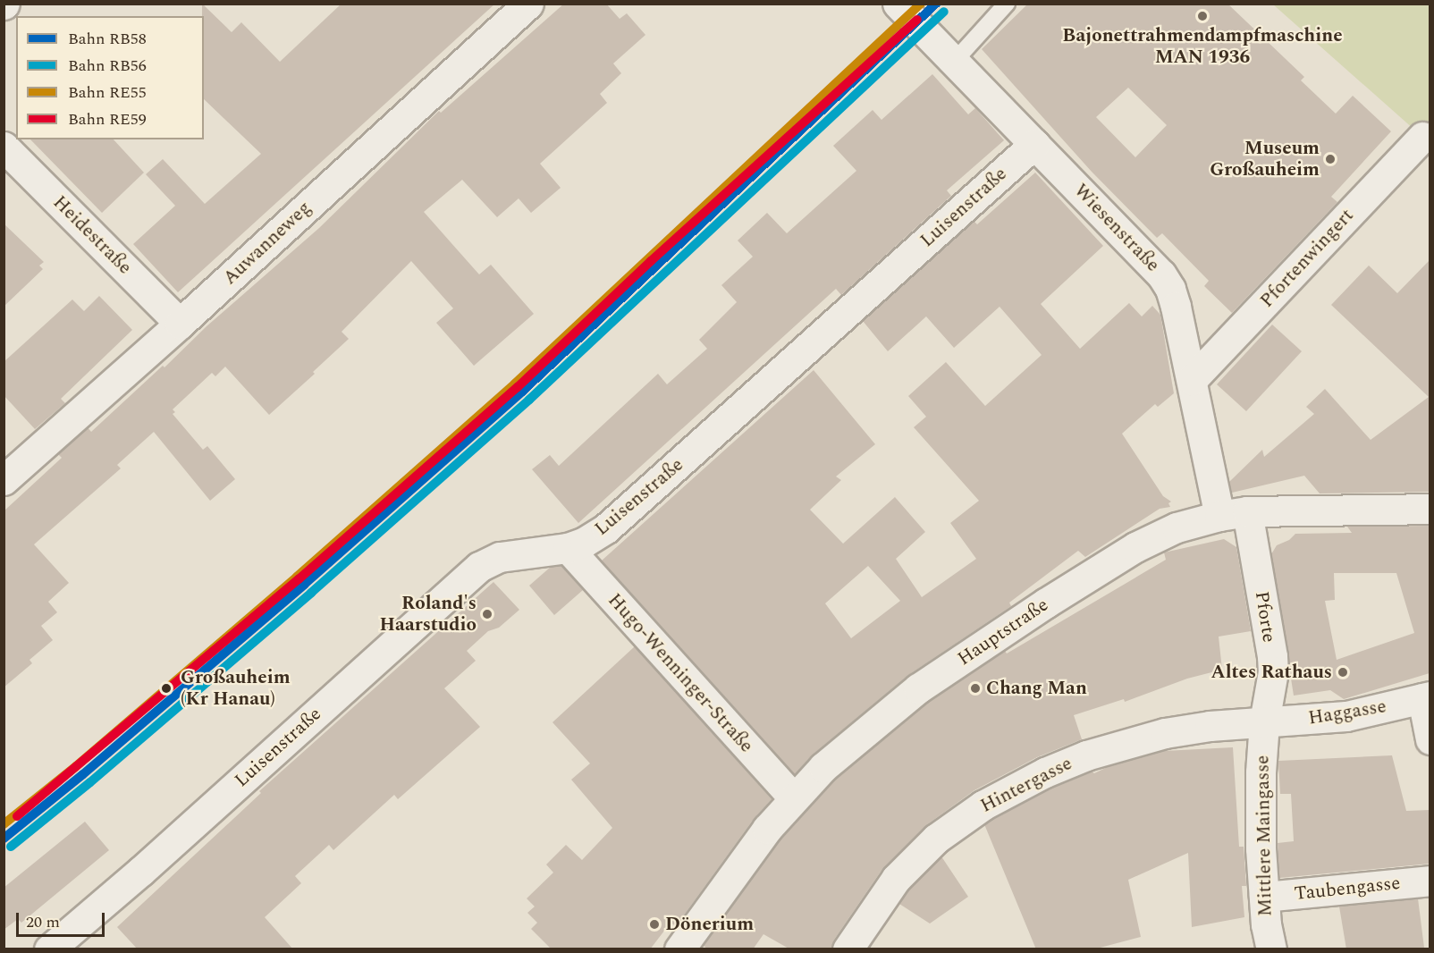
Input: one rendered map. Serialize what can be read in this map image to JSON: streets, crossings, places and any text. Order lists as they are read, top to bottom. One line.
{"streets":{"street":["Luisenstraße","Wiesenstraße","Heidestraße","Auwanneweg","Pfortenwingert","Pforte","Hauptstraße","Hugo-Wenninger-Straße","Haggasse","Hintergasse","Mittlere Maingasse","Taubengasse"]},"crossings":[["Luisenstraße","Wiesenstraße"],["Luisenstraße","Hugo-Wenninger-Straße"],["Wiesenstraße","Pfortenwingert"],["Wiesenstraße","Pforte"],["Wiesenstraße","Hauptstraße"],["Heidestraße","Auwanneweg"],["Pforte","Hauptstraße"],["Pforte","Haggasse"],["Pforte","Hintergasse"],["Pforte","Mittlere Maingasse"],["Hauptstraße","Hugo-Wenninger-Straße"],["Haggasse","Hintergasse"],["Haggasse","Mittlere Maingasse"],["Hintergasse","Mittlere Maingasse"],["Mittlere Maingasse","Taubengasse"]],"places":["Bajonettrahmendampfmaschine MAN 1936","Museum Großauheim","Roland's Haarstudio","Altes Rathaus","Großauheim (Kr Hanau)","Chang Man","Dönerium"],"lines":["rail line RB58","rail line RE55","rail line RB56","rail line RE59"],"legend":["Bahn RB58","Bahn RB56","Bahn RE55","Bahn RE59"],"scale_bar":"20 m"}
